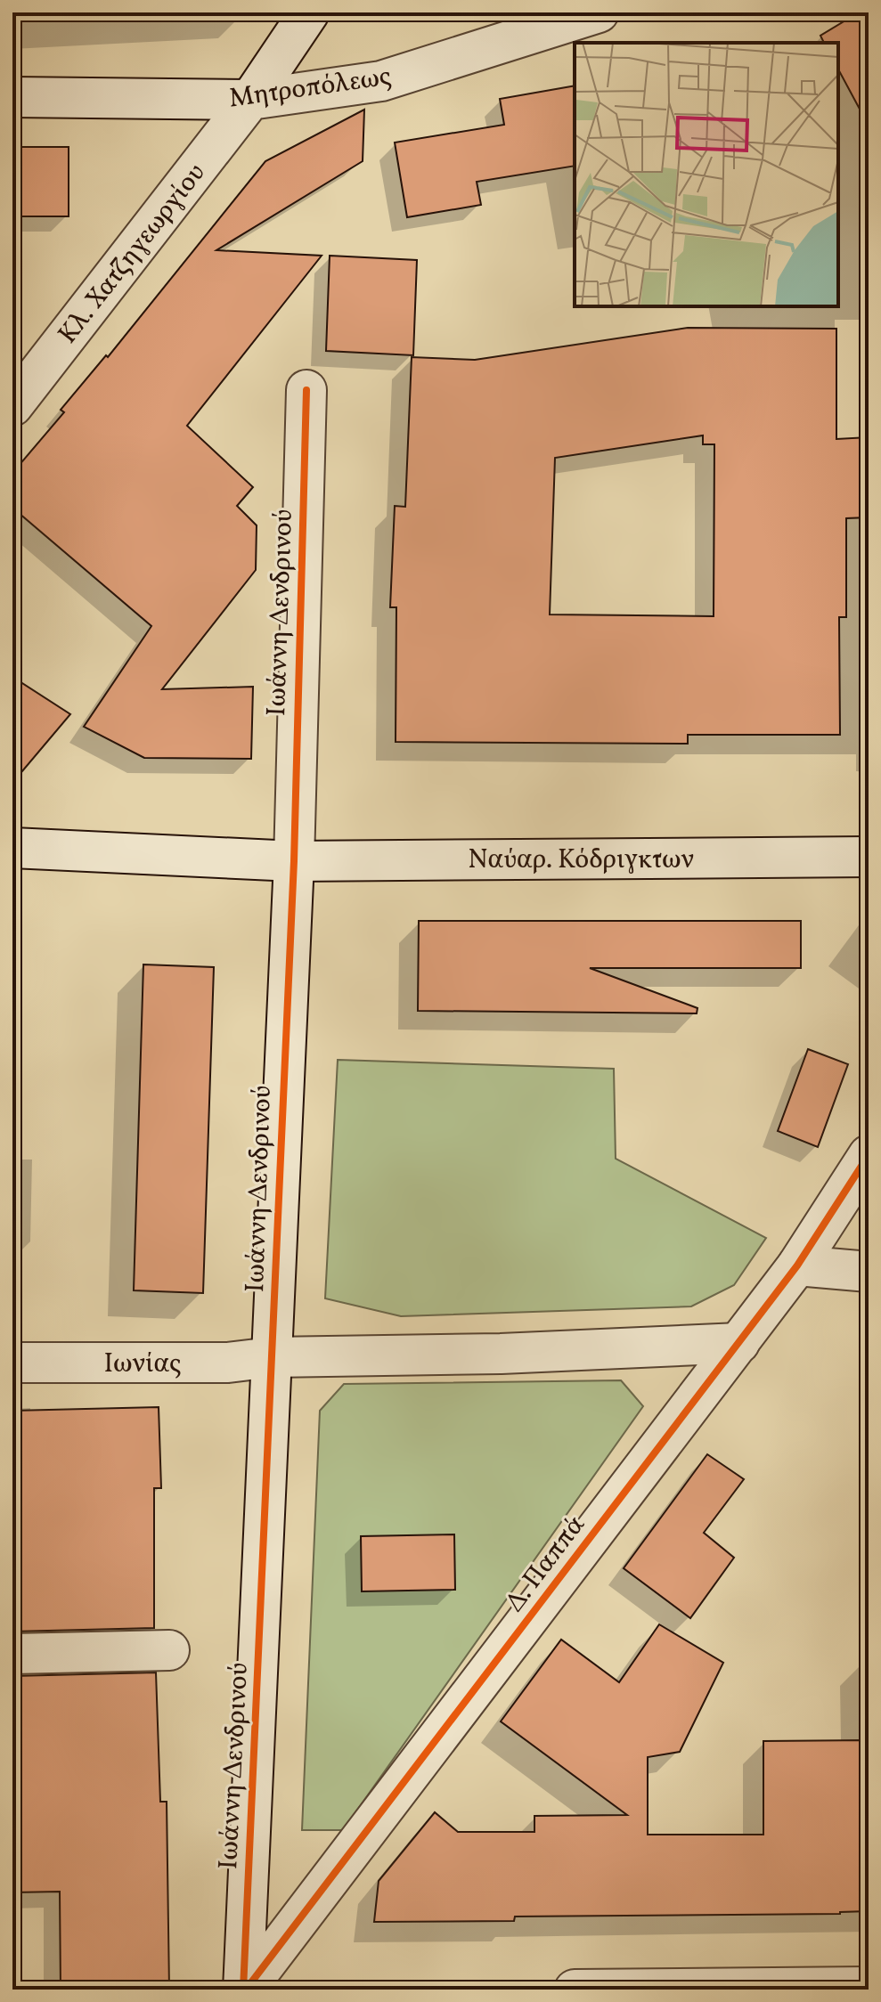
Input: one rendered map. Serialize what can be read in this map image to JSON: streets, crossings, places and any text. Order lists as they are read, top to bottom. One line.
{"streets":{"street":["Μητροπόλεως","Κλ. Χατζηγεωργίου","Ιωάννη Δενδρινού","Ναύαρ. Κόδριγκτων","Ιωνίας","Δ. Παππά"]},"crossings":[["Μητροπόλεως","Κλ. Χατζηγεωργίου"],["Ιωάννη Δενδρινού","Ναύαρ. Κόδριγκτων"],["Ιωάννη Δενδρινού","Ιωνίας"],["Ιωάννη Δενδρινού","Δ. Παππά"],["Ιωνίας","Δ. Παππά"]]}
